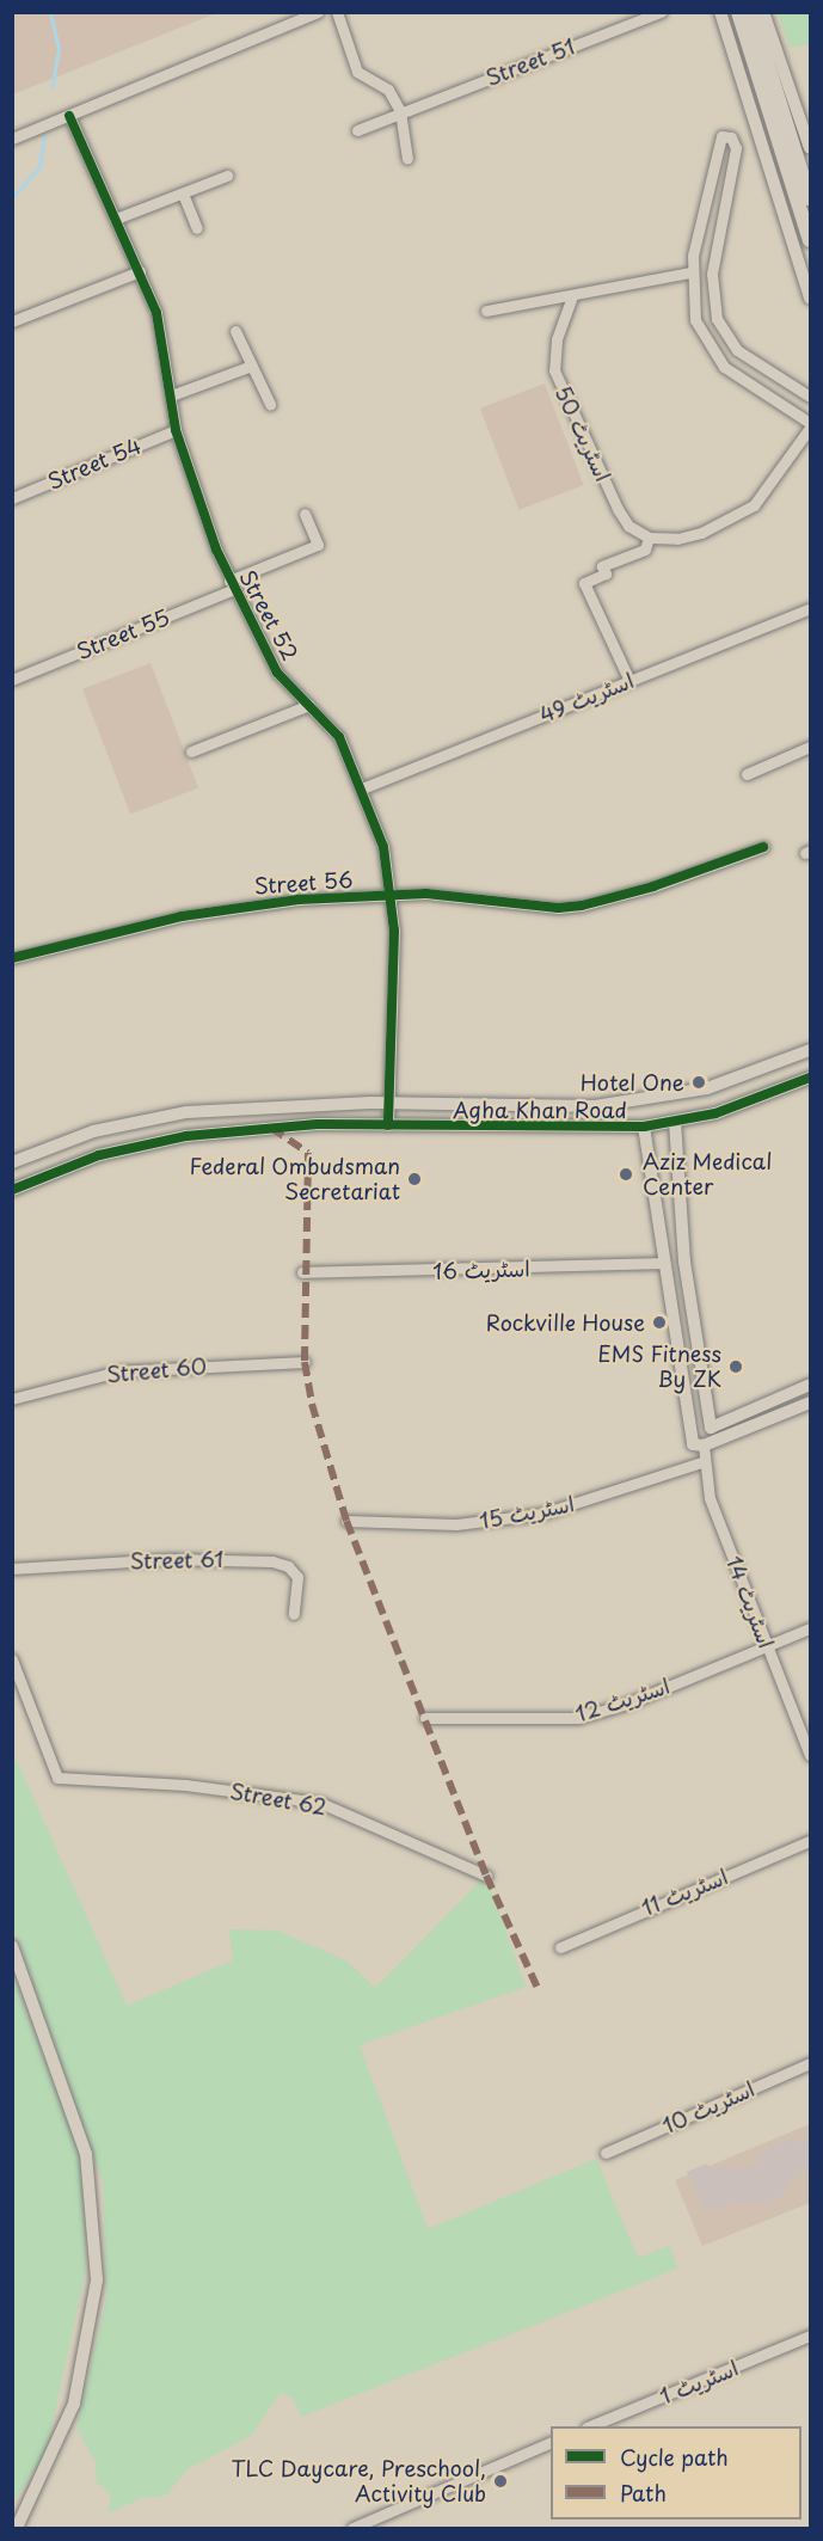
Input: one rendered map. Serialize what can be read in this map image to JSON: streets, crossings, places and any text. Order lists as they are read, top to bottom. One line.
{"streets":{"street":["Street 51","اسٹریٹ 50","Street 54","Street 52","Street 55","اسٹریٹ 49","Street 56","Agha Khan Road","اسٹریٹ 16","Street 60","اسٹریٹ 15","Street 61","اسٹریٹ 14","اسٹریٹ 12","Street 62","اسٹریٹ 11","اسٹریٹ 10","اسٹریٹ 1"]},"crossings":[["Street 54","Street 52"],["Street 52","Street 55"],["Street 52","اسٹریٹ 49"],["Street 52","Street 56"],["Street 52","Agha Khan Road"],["اسٹریٹ 15","اسٹریٹ 14"],["اسٹریٹ 14","اسٹریٹ 12"]],"places":["Hotel One","Aziz Medical Center","Federal Ombudsman Secretariat","Rockville House","EMS Fitness By ZK","TLC Daycare, Preschool, Activity Club"],"legend":["Cycle path","Path"]}
